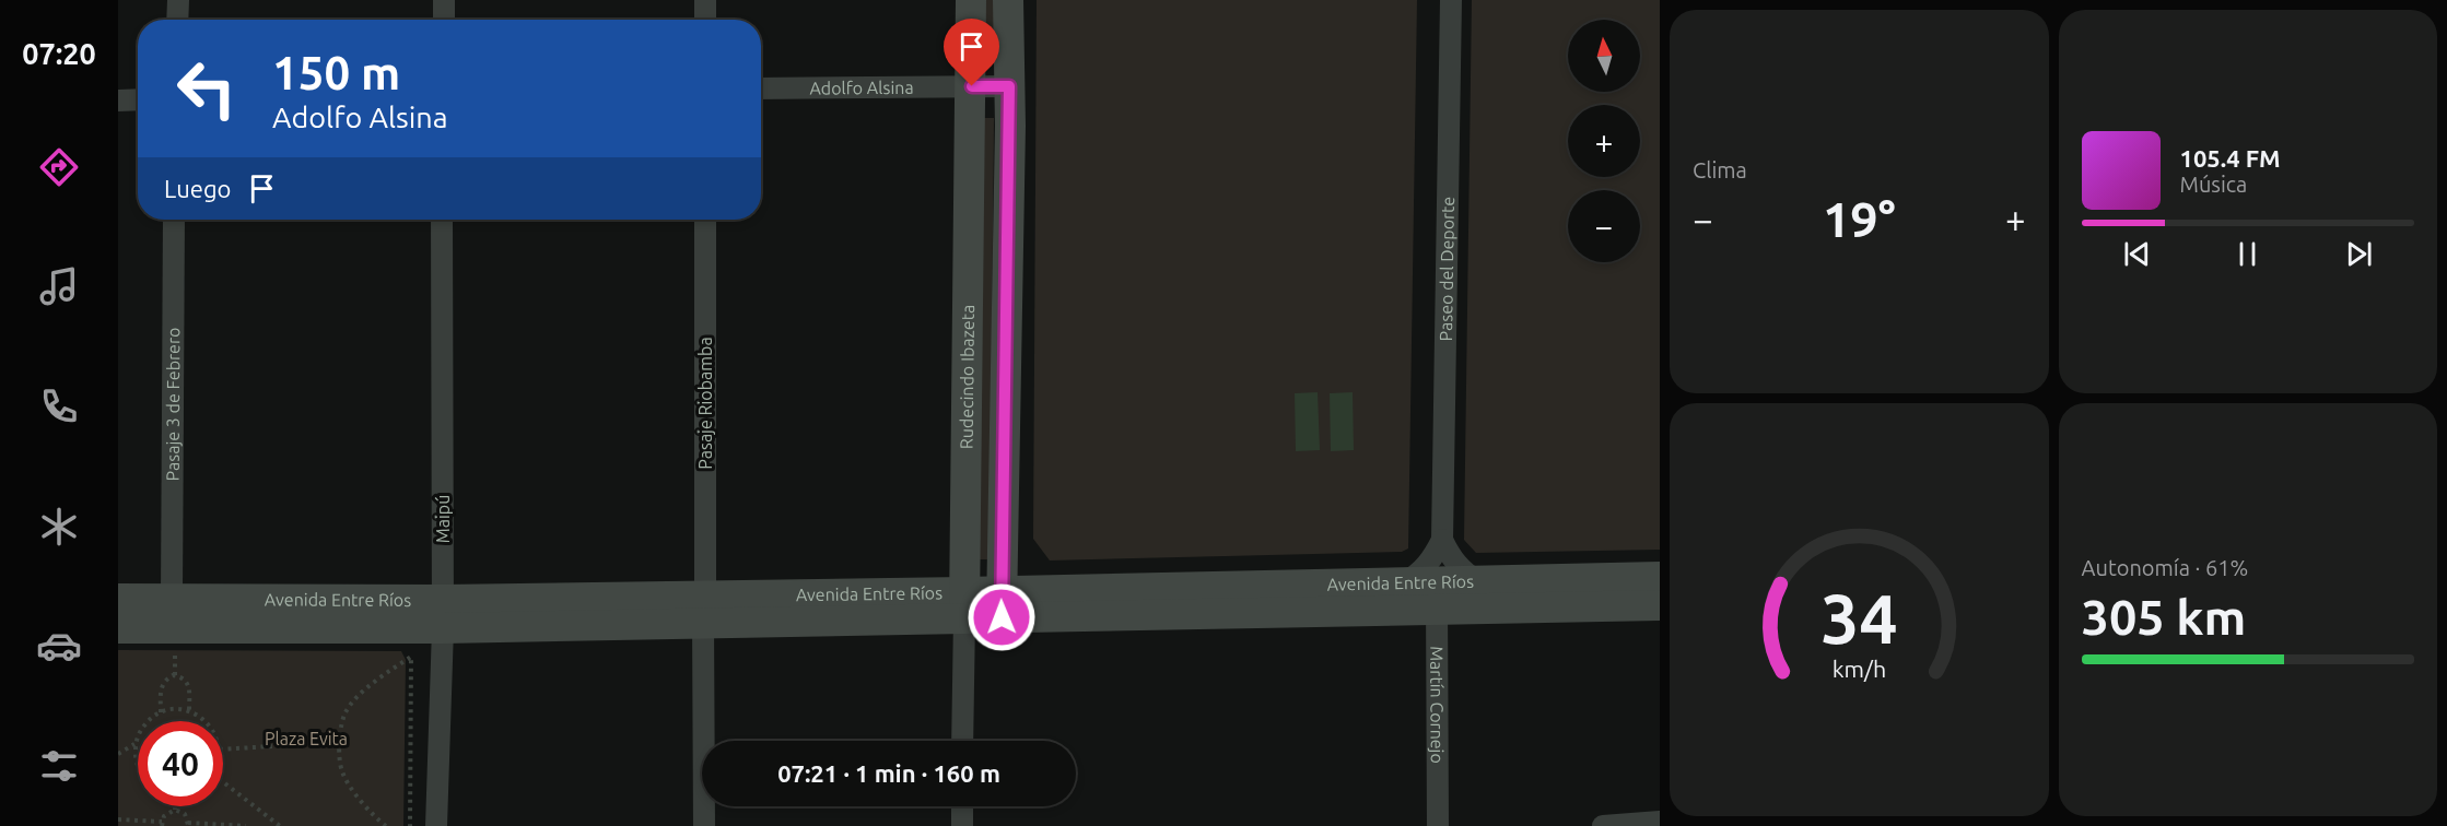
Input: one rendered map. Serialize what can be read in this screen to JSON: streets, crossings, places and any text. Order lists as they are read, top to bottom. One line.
{"streets":{"main road":["Rudecindo Ibazeta","Avenida Entre Ríos"],"street":["Adolfo Alsina","Paseo del Deporte","Pasaje Riobamba","Pasaje 3 de Febrero","Maipú","Martín Cornejo"]},"crossings":[["Adolfo Alsina","Rudecindo Ibazeta"],["Rudecindo Ibazeta","Avenida Entre Ríos"],["Pasaje Riobamba","Avenida Entre Ríos"],["Pasaje 3 de Febrero","Avenida Entre Ríos"],["Maipú","Avenida Entre Ríos"],["Avenida Entre Ríos","Martín Cornejo"]],"parks":["Plaza Evita"],"north":"top","page":{"tabs":"07:20","tile":["Clima",["Autonomía · 61%","305 km"]],"map_buttons":["+","−"],"turn":["150 m","Adolfo Alsina"],"song":["105.4 FM","Música"],"then":"Luego","heat":["−","19°","+"],"limit":"40","trip":"07:21 · 1 min · 160 m","gauge":["34","km/h"]}}
